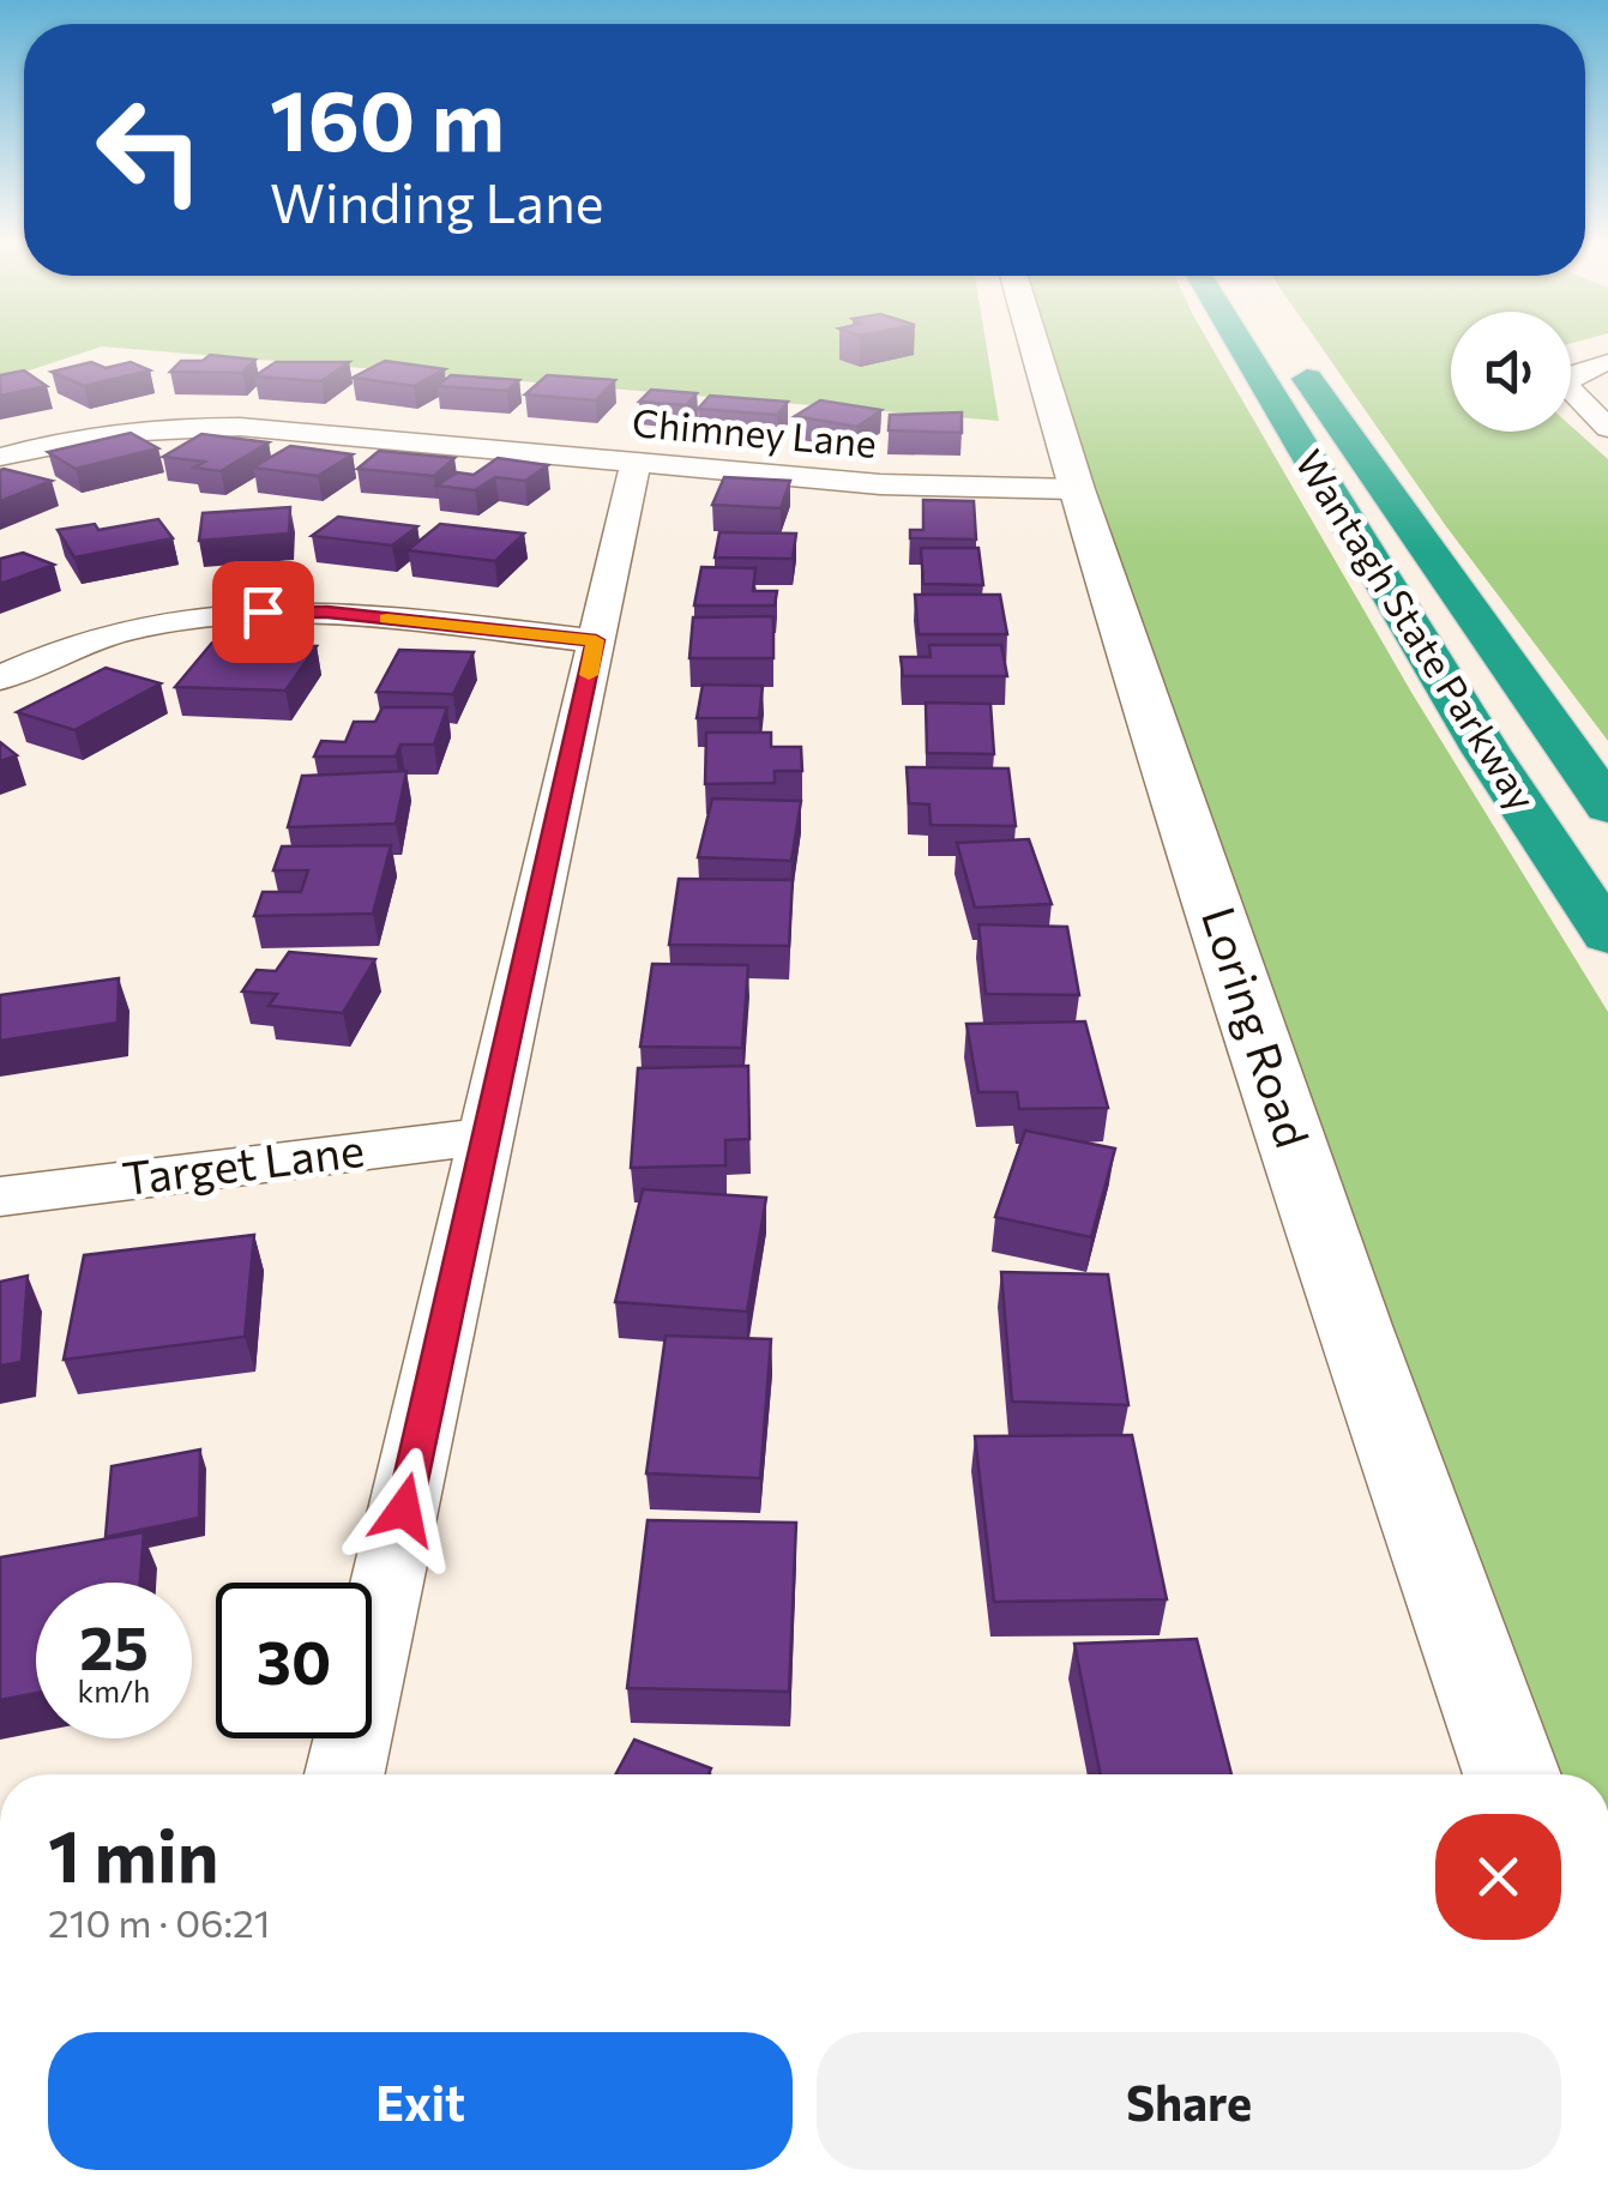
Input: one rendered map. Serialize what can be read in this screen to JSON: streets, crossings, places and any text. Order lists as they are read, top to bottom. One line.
{"streets":{"highway":["Wantagh State Parkway"],"street":["Chimney Lane","Loring Road","Target Lane"]},"crossings":[["Chimney Lane","Loring Road"]],"page":{"turn":["160 m","Winding Lane"],"speed":"25 km/h","limit":"30","heading":["1 min","210 m · 06:21"],"buttons":["Exit","Share"]}}
